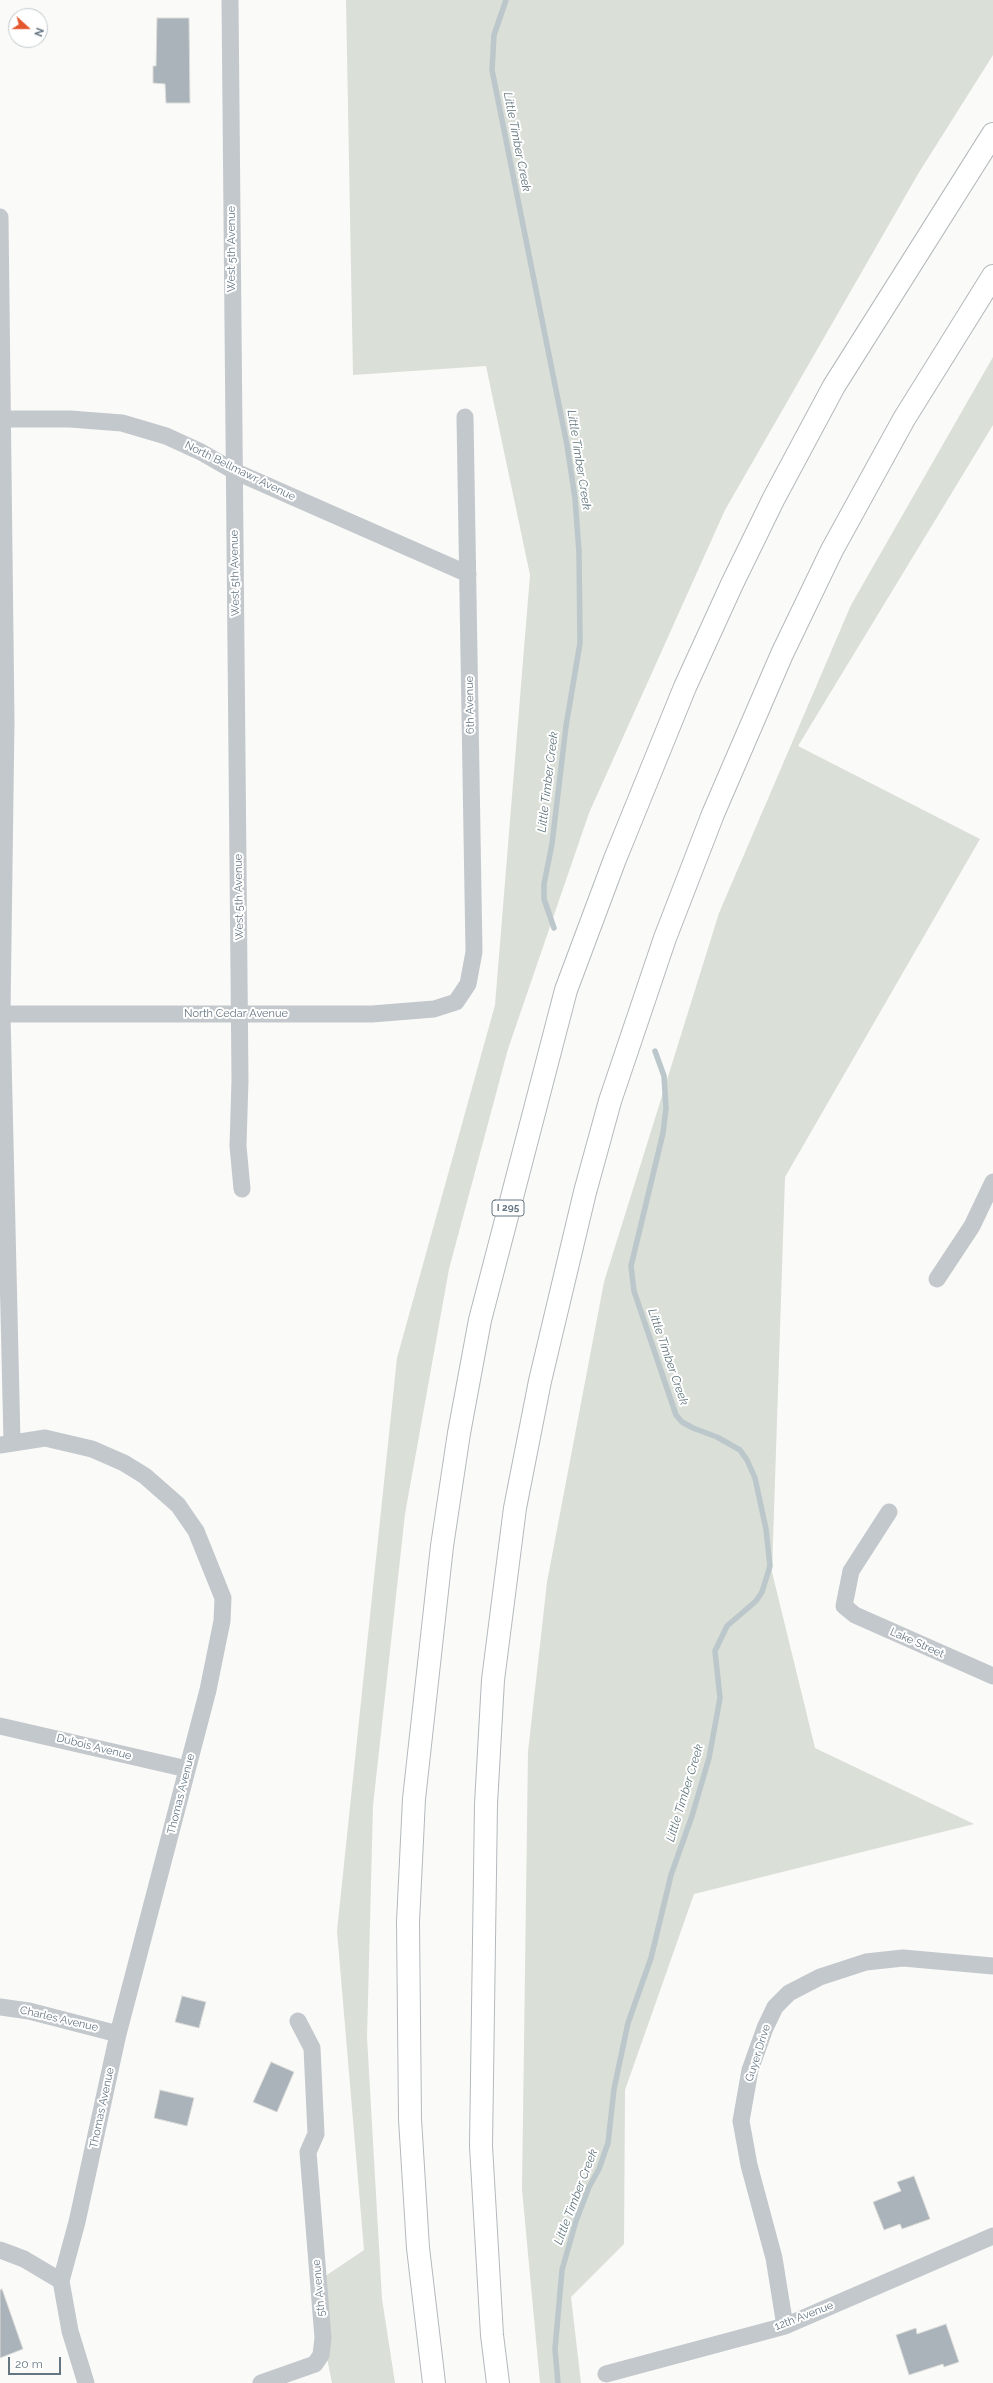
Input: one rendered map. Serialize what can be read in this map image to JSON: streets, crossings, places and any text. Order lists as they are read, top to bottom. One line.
{"streets":{"highway":["I 295"],"street":["West 5th Avenue","North Bellmawr Avenue","6th Avenue","North Cedar Avenue","Lake Street","Dubois Avenue","Thomas Avenue","Charles Avenue","Guyer Drive","5th Avenue","12th Avenue"]},"crossings":[["West 5th Avenue","North Bellmawr Avenue"],["West 5th Avenue","North Cedar Avenue"],["North Bellmawr Avenue","6th Avenue"],["6th Avenue","North Cedar Avenue"],["Dubois Avenue","Thomas Avenue"],["Thomas Avenue","Charles Avenue"],["Guyer Drive","12th Avenue"]],"water":["Little Timber Creek"],"scale_bar":"20 m","north":"right"}
